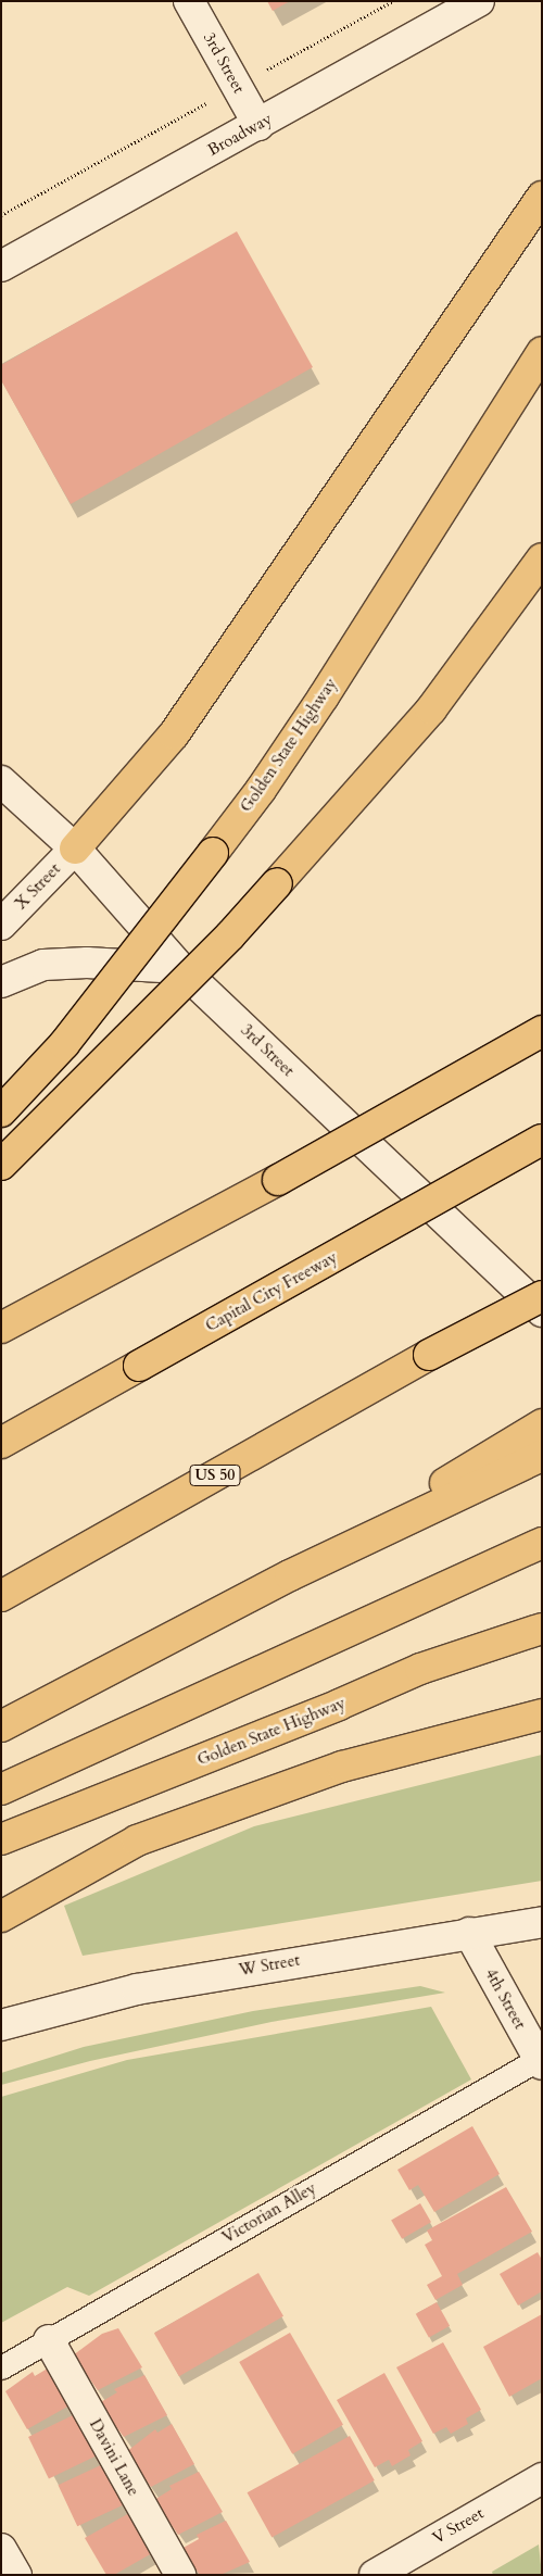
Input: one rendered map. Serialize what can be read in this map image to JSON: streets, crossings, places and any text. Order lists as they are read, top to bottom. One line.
{"streets":{"highway":["Golden State Highway","Capital City Freeway","US 50"],"street":["3rd Street","Broadway","X Street","W Street","4th Street","Davini Lane","V Street"],"lane":["Victorian Alley"]},"crossings":[["3rd Street","Broadway"],["3rd Street","X Street"],["W Street","4th Street"],["4th Street","Victorian Alley"],["Victorian Alley","Davini Lane"]]}
